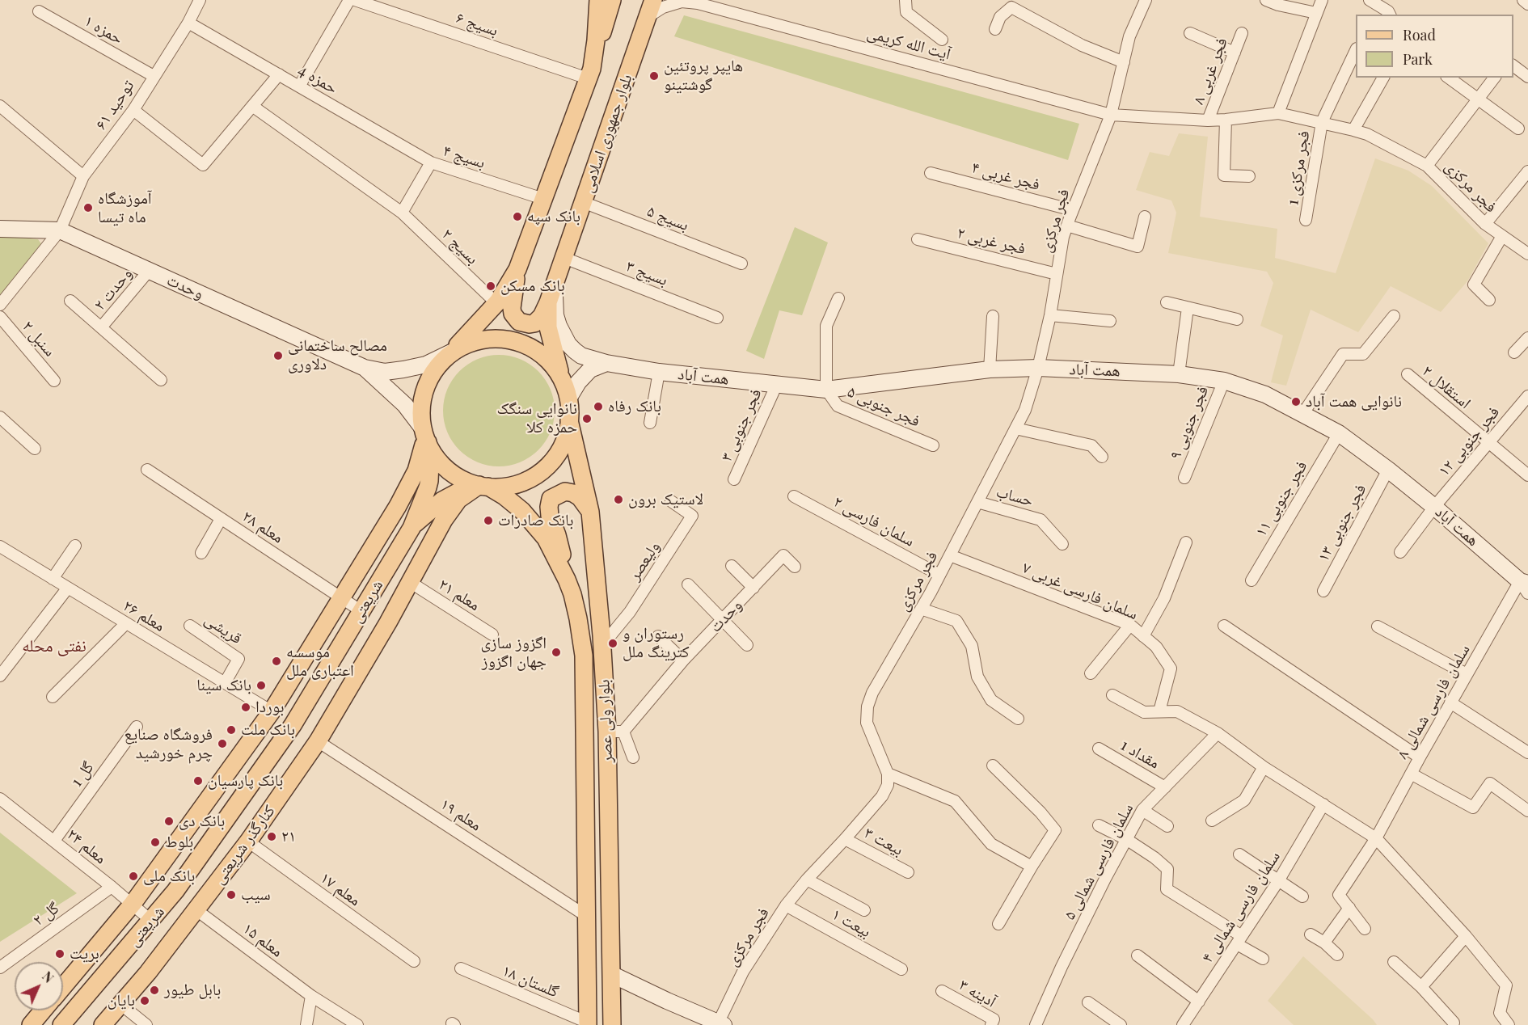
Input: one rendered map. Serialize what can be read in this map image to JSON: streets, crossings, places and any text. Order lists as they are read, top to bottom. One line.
{"streets":{"main road":["بلوار جمهوری اسلامی","وحدت","همت آباد","شریعتی","بلوار ولی عصر","کنارگذر شریعتی"],"street":["بسیج ۶","حمزه ۱","آیت الله کریمی","فجر غربی ۸","حمزه 4","توحید ۶۱","بسیج ۴","فجر مرکزی 1","فجر غربی ۴","فجر مرکزی","بسیج ۵","فجر غربی ۲","بسیج ۲","بسیج ۳","وحدت ۲","سنبل ۲","استقلال ۲","فجر جنوبی ۵","فجر جنوبی ۹","فجر جنوبی ۳","فجر جنوبی ۱۲","حساب","فجر جنوبی ۱۱","سلمان فارسی ۲","فجر جنوبی ۱۳","معلم ۲۸","ولیعصر","سلمان فارسی غربی ۷","معلم ۲۱","معلم ۲۶","قریشی","سلمان فارسی شمالی ۸","مقداد 1","گل 1","معلم ۱۹","بیعت ۳","معلم ۲۴","سلمان فارسی شمالی ۵","معلم ۱۷","سلمان فارسی شمالی ۴","گل ۲","بیعت ۱","معلم ۱۵","گلستان ۱۸","آدینه ۳"]},"crossings":[["حمزه ۱","توحید ۶۱"],["آیت الله کریمی","فجر غربی ۸"],["آیت الله کریمی","بلوار جمهوری اسلامی"],["آیت الله کریمی","فجر مرکزی"],["فجر غربی ۸","فجر مرکزی"],["حمزه 4","توحید ۶۱"],["حمزه 4","بسیج ۴"],["توحید ۶۱","وحدت"],["بلوار جمهوری اسلامی","بسیج ۵"],["بلوار جمهوری اسلامی","بسیج ۳"],["بلوار جمهوری اسلامی","وحدت"],["بلوار جمهوری اسلامی","همت آباد"],["بلوار جمهوری اسلامی","بلوار ولی عصر"],["بلوار جمهوری اسلامی","کنارگذر شریعتی"],["بسیج ۴","بسیج ۲"],["فجر مرکزی 1","فجر مرکزی"],["فجر غربی ۴","فجر مرکزی"],["فجر مرکزی","فجر غربی ۲"],["فجر مرکزی","همت آباد"],["فجر مرکزی","حساب"],["فجر مرکزی","سلمان فارسی ۲"],["فجر مرکزی","سلمان فارسی غربی ۷"],["فجر مرکزی","بیعت ۳"],["فجر مرکزی","بیعت ۱"],["وحدت","وحدت ۲"],["وحدت","بلوار ولی عصر"],["وحدت","کنارگذر شریعتی"],["همت آباد","فجر جنوبی ۵"],["همت آباد","فجر جنوبی ۹"],["همت آباد","فجر جنوبی ۳"],["همت آباد","فجر جنوبی ۱۲"],["همت آباد","فجر جنوبی ۱۱"],["همت آباد","فجر جنوبی ۱۳"],["همت آباد","سلمان فارسی شمالی ۸"],["استقلال ۲","فجر جنوبی ۱۲"],["معلم ۲۸","شریعتی"],["ولیعصر","بلوار ولی عصر"],["معلم ۲۱","کنارگذر شریعتی"],["شریعتی","معلم ۲۴"],["معلم ۲۶","قریشی"],["بلوار ولی عصر","معلم ۱۹"],["بلوار ولی عصر","کنارگذر شریعتی"],["بلوار ولی عصر","گلستان ۱۸"],["مقداد 1","سلمان فارسی شمالی ۵"],["گل 1","معلم ۲۴"],["معلم ۱۹","کنارگذر شریعتی"],["کنارگذر شریعتی","معلم ۱۷"],["کنارگذر شریعتی","معلم ۱۵"],["معلم ۲۴","گل ۲"]],"districts":["نفتی محله"],"places":["هایپر پروتئین گوشتینو","آموزشگاه ماه تیسا","بانک سپه","بانک مسکن","مصالح ساختمانی دلاوری","نانوایی همت آباد","بانک رفاه","نانوایی سنگک حمزه کلا","لاستیک برون","بانک صادرات","رستوران و کترینگ ملل","اگزوز سازی جهان اگزوز","موسسه اعتباری ملل","بانک سینا","بوردا","بانک ملت","فروشگاه صنایع چرم خورشید","بانک پارسیان","بانک دی","۲۱","بلوط","بانک ملی","سیب","بریت","بابل طیور","بایان"],"legend":["Road","Park"],"north":"top right"}
